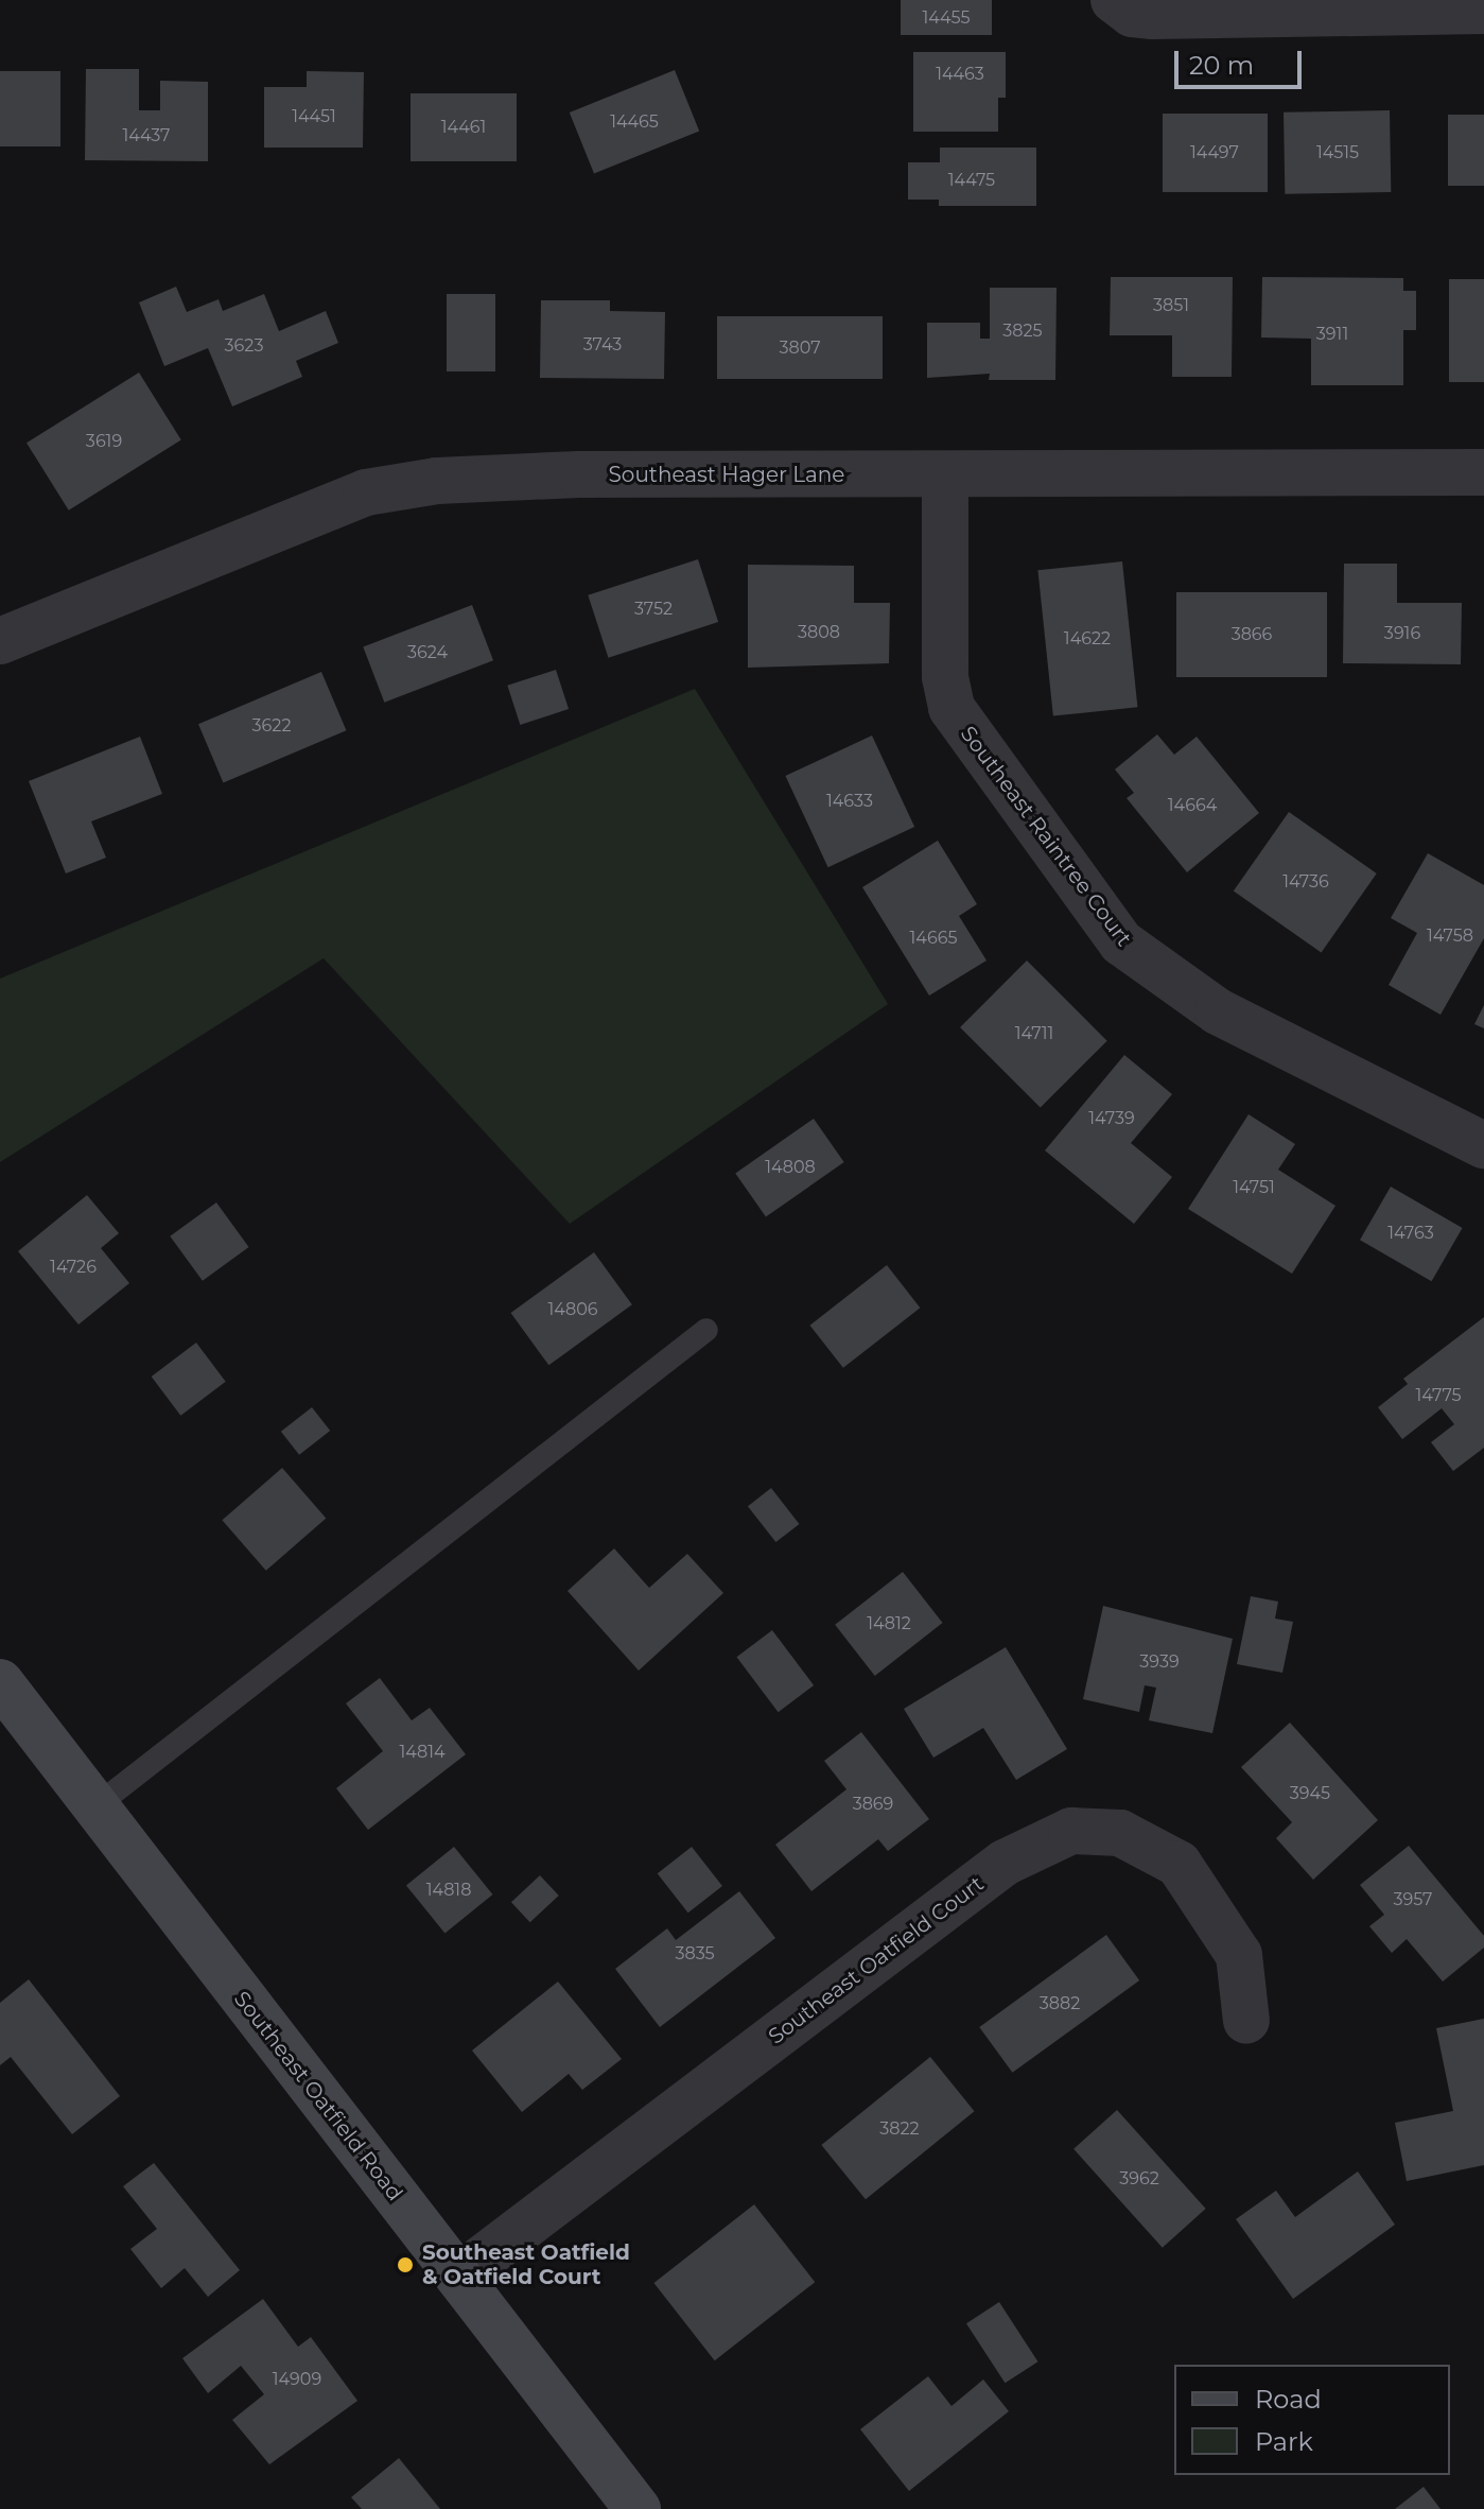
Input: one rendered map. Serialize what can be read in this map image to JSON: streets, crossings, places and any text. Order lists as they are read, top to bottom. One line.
{"streets":{"main road":["Southeast Oatfield Road"],"street":["Southeast Hager Lane","Southeast Raintree Court","Southeast Oatfield Court"]},"crossings":[["Southeast Hager Lane","Southeast Raintree Court"],["Southeast Oatfield Court","Southeast Oatfield Road"]],"places":["Southeast Oatfield & Oatfield Court"],"house_numbers":["14455","14463","14451","14465","14461","14437","14497","14515","14475","3851","3825","3911","3743","3623","3807","3619","3752","3808","3916","3866","14622","3624","3622","14633","14664","14736","14758","14665","14711","14739","14808","14751","14763","14726","14806","14775","14812","3939","14814","3945","3869","14818","3957","3835","3882","3822","3962","14909"],"legend":["Road","Park"],"scale_bar":"20 m"}
